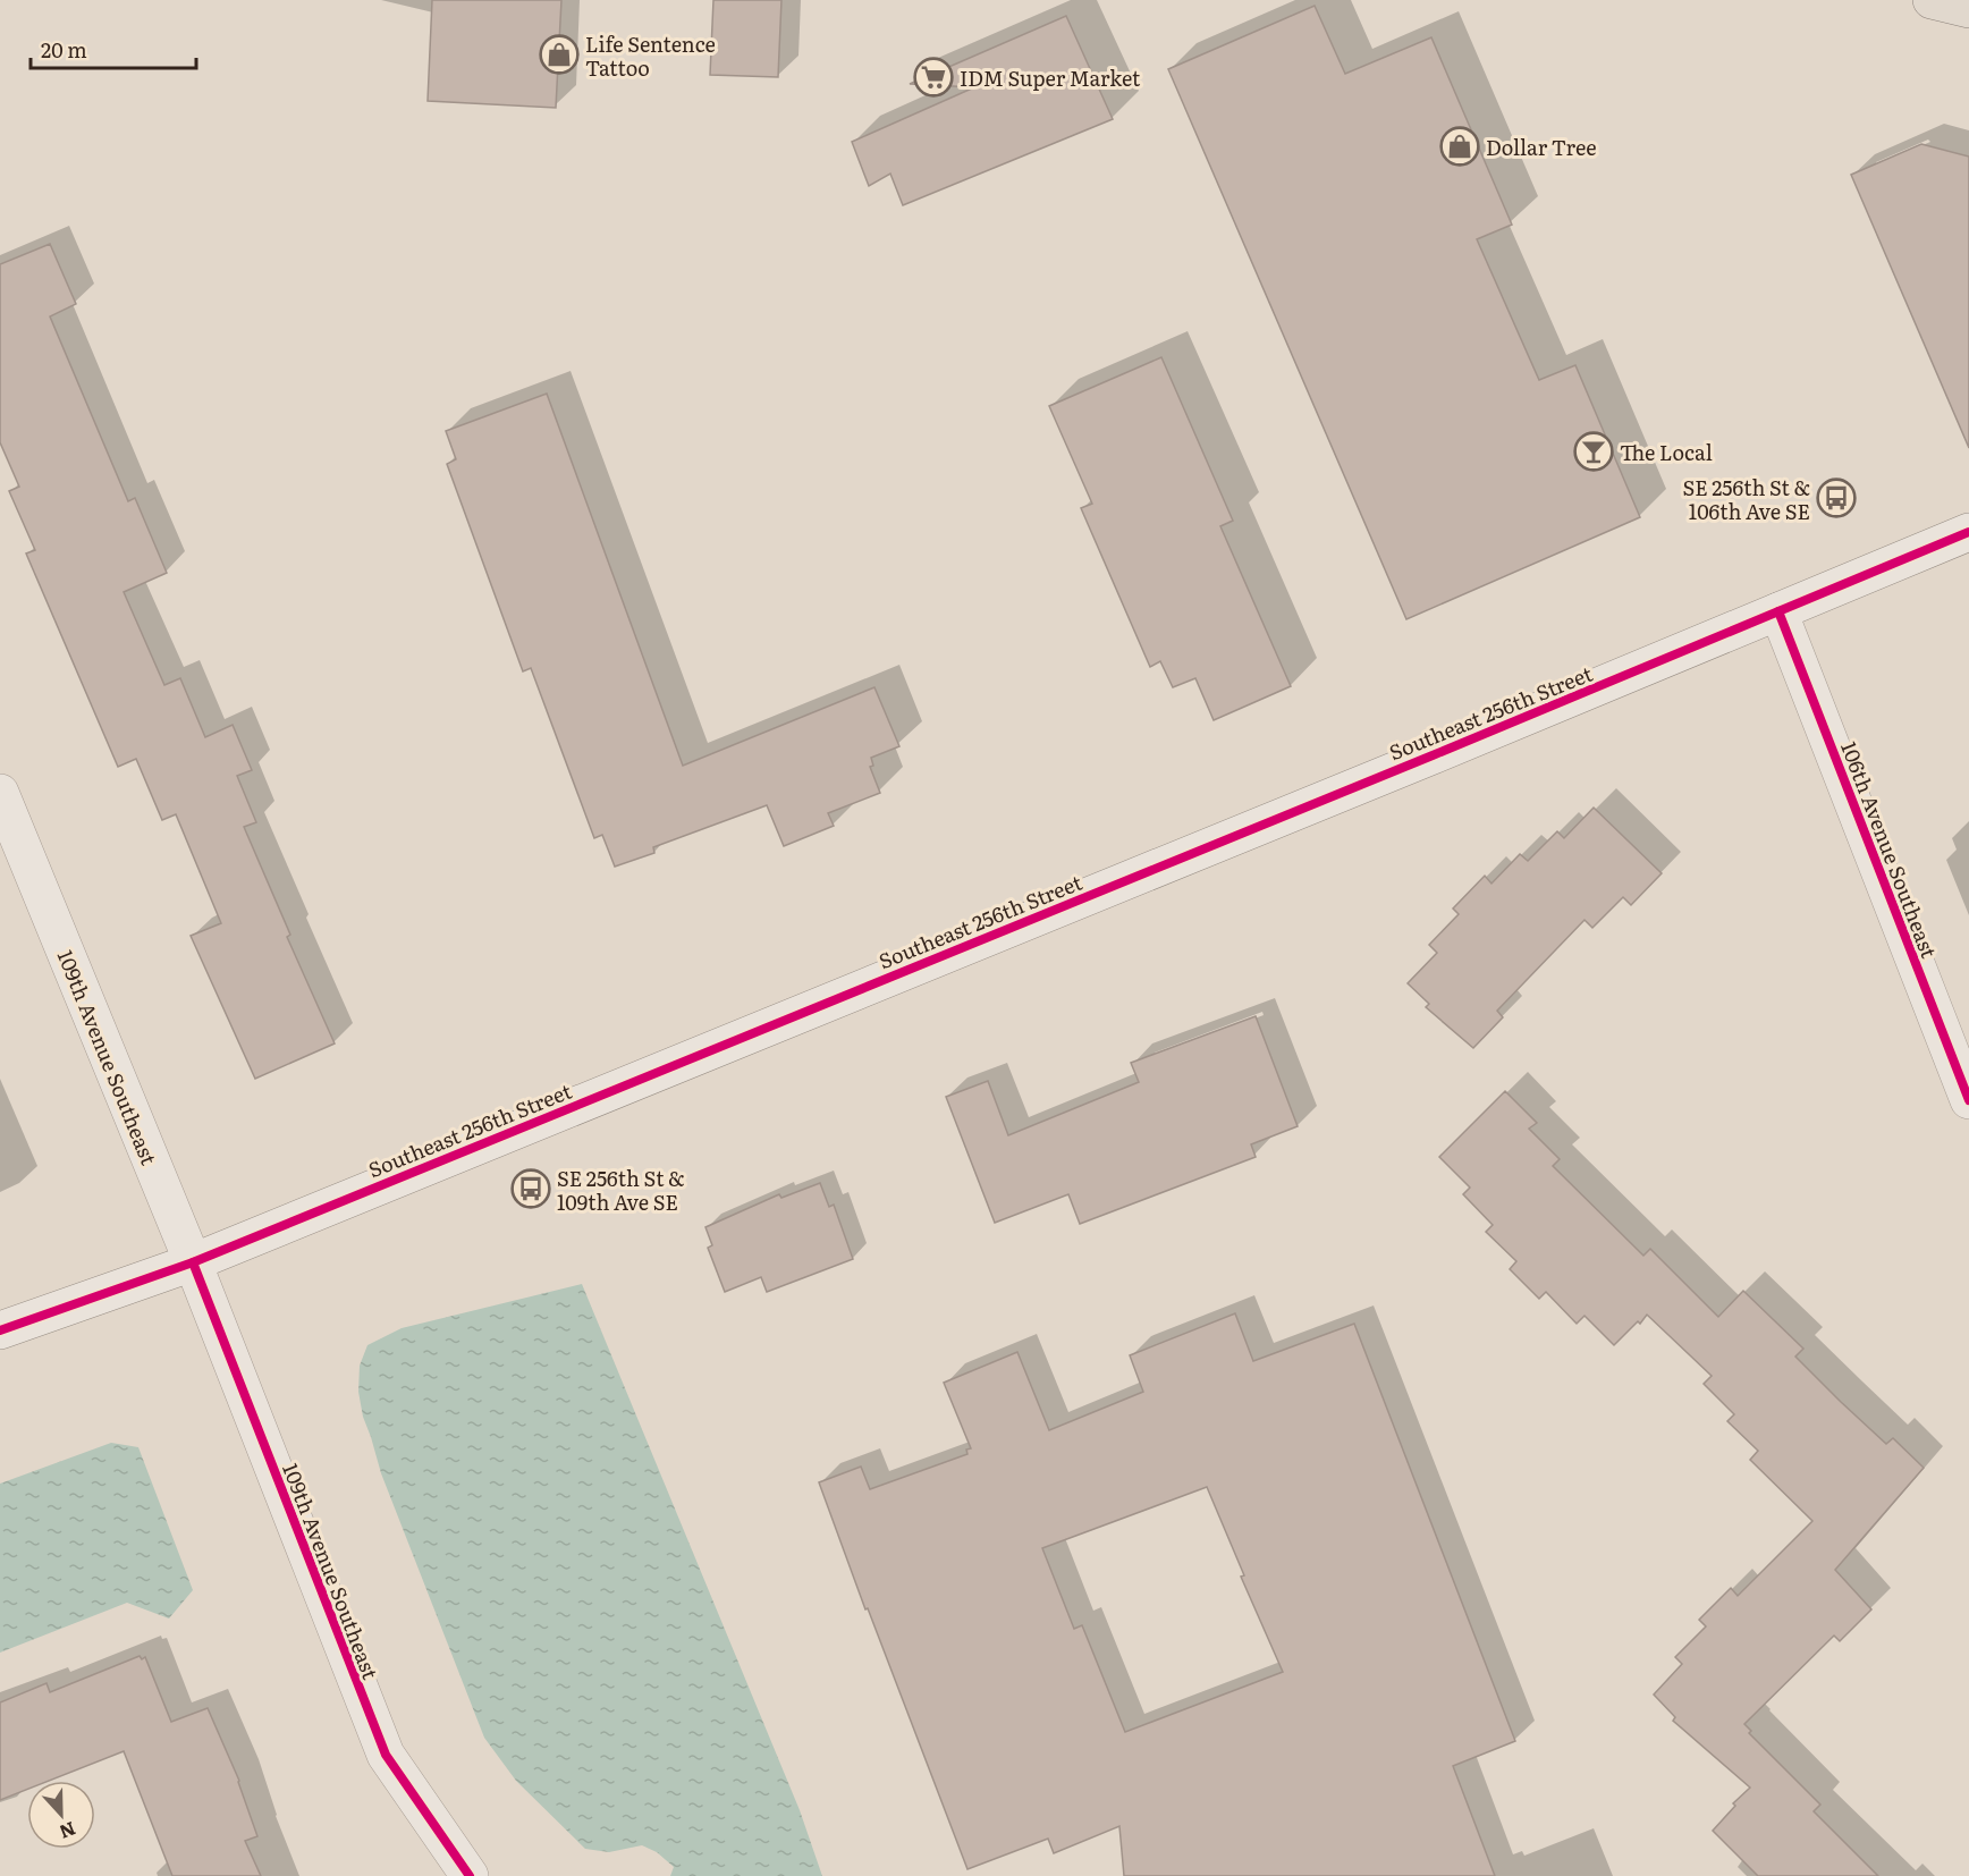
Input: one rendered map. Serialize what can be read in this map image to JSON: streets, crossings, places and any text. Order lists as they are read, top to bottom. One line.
{"streets":{"main road":["Southeast 256th Street","106th Avenue Southeast","109th Avenue Southeast"]},"crossings":[["Southeast 256th Street","106th Avenue Southeast"],["Southeast 256th Street","109th Avenue Southeast"]],"places":{"shop":["Life Sentence Tattoo","Dollar Tree"],"supermarket":["IDM Super Market"],"bar":["The Local"],"bus stop":["SE 256th St & 106th Ave SE","SE 256th St & 109th Ave SE"]},"scale_bar":"20 m","north":"bottom"}
